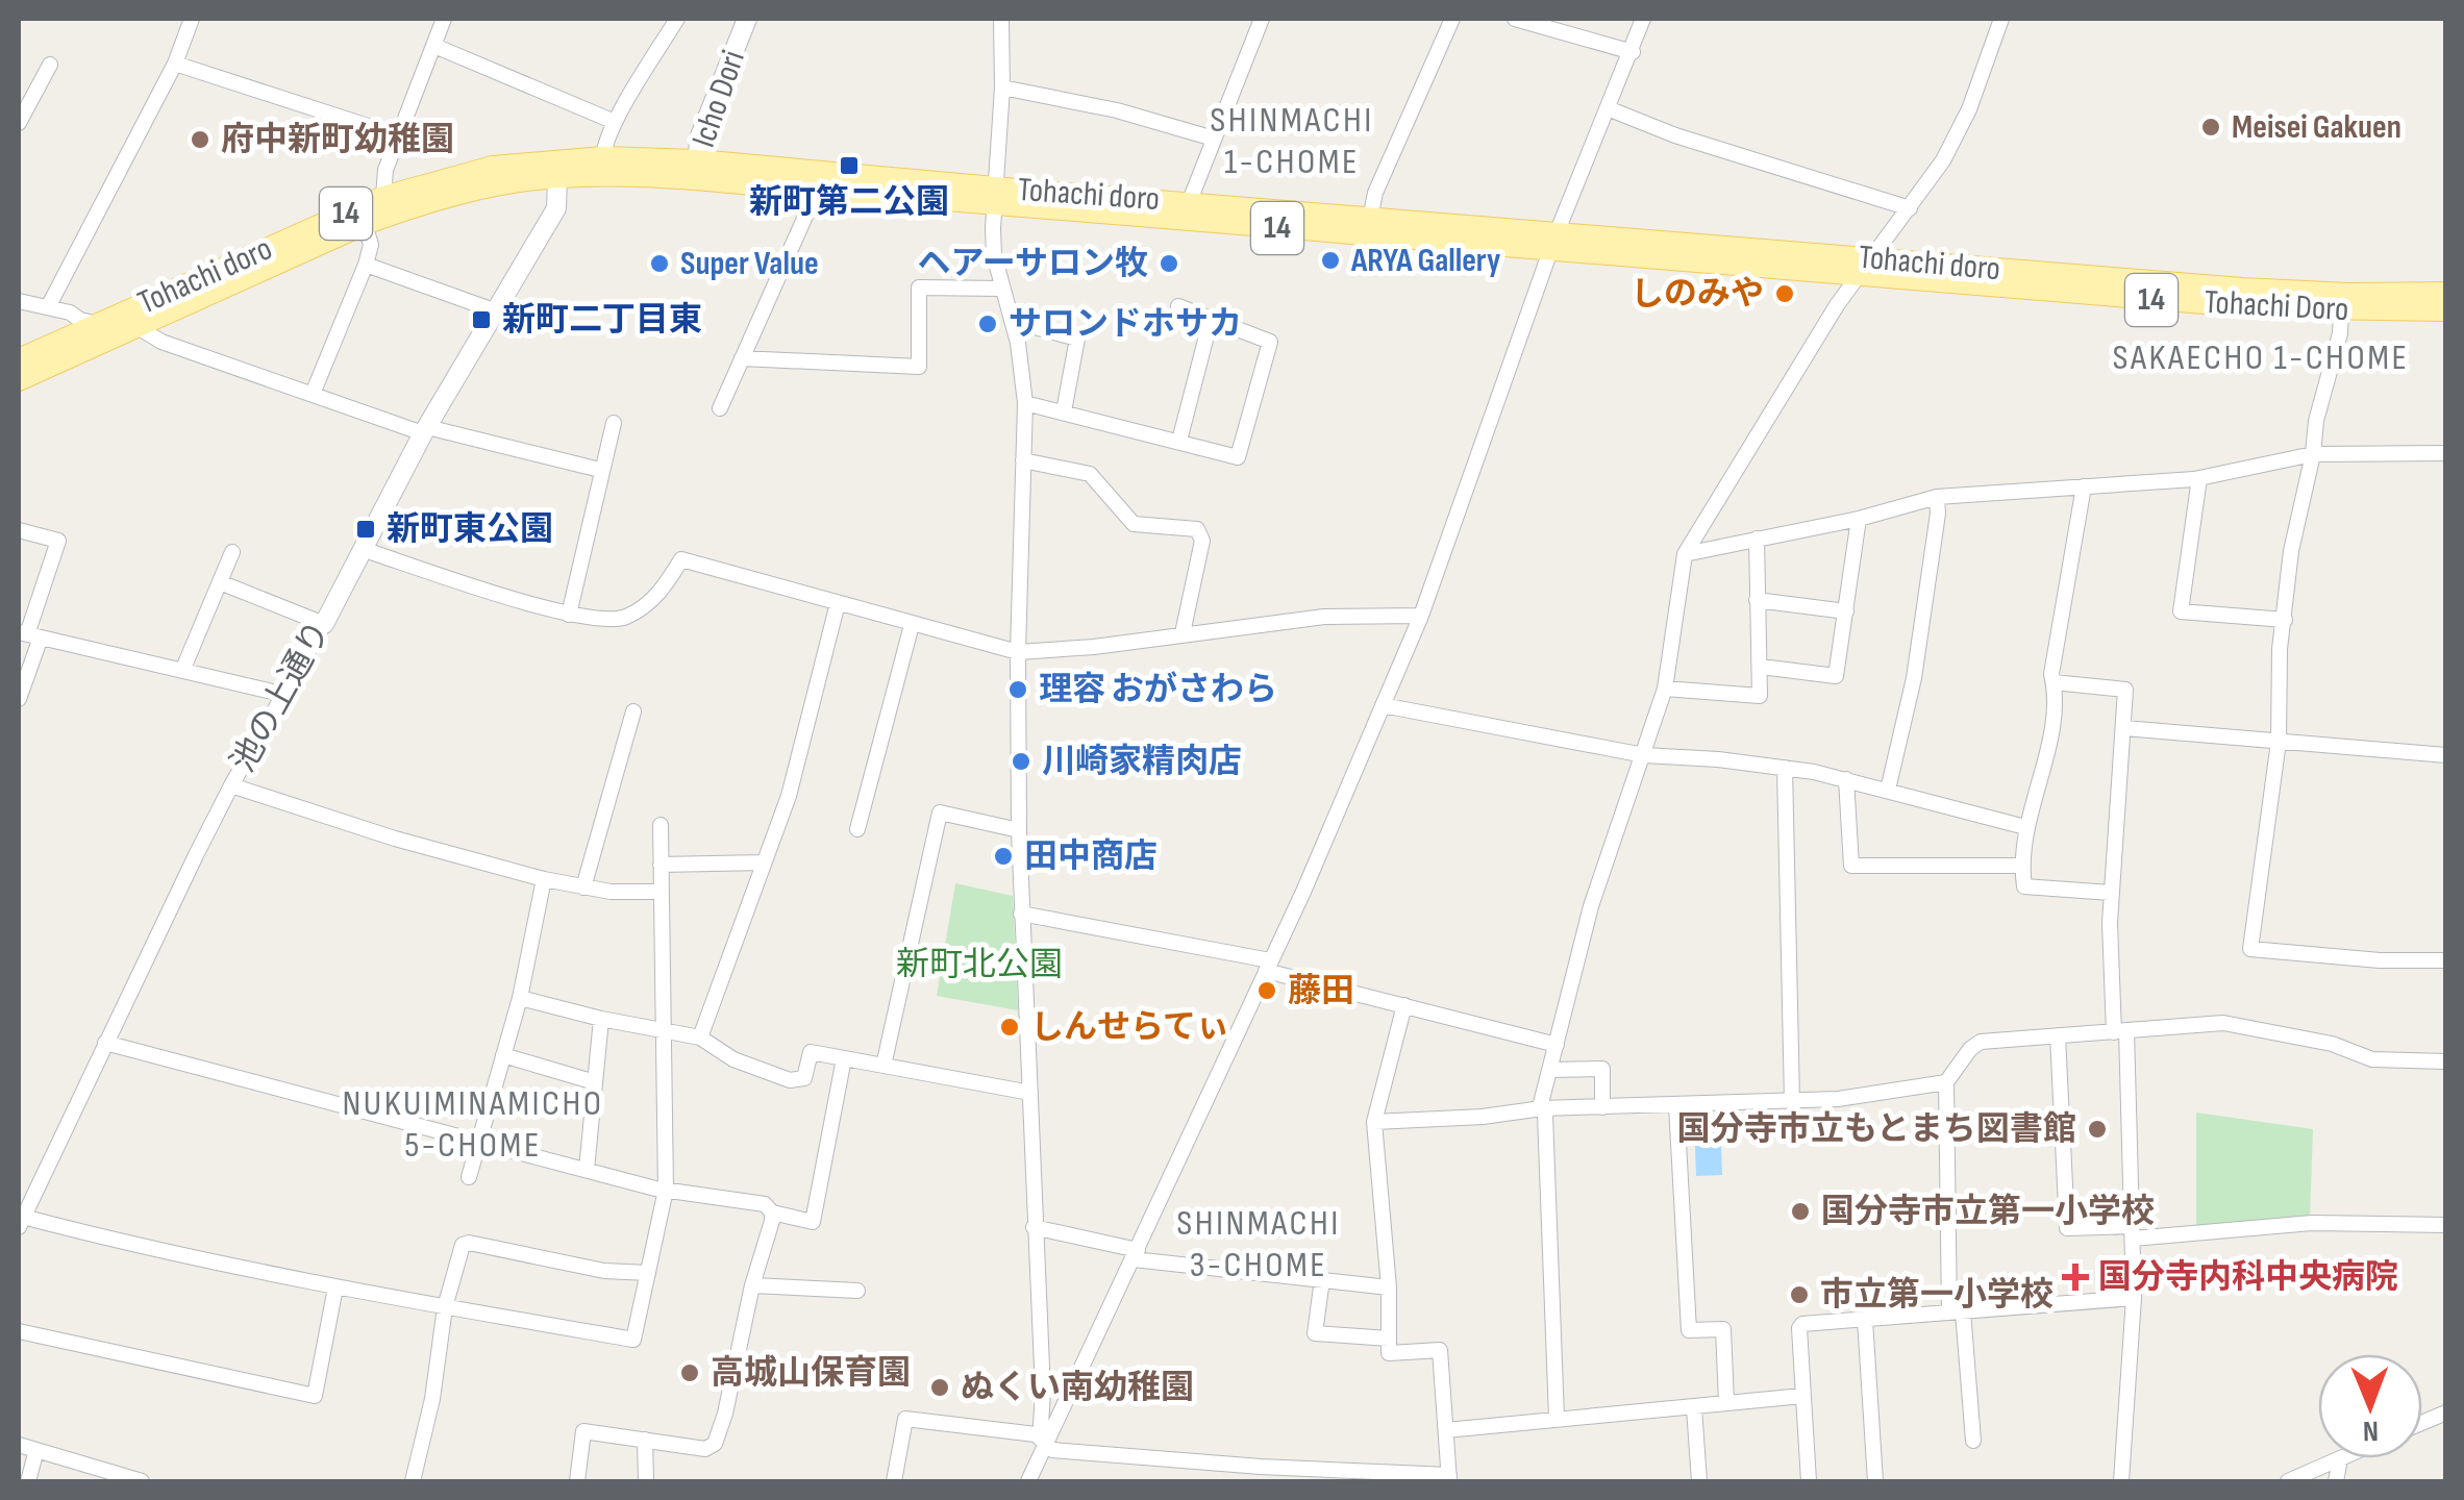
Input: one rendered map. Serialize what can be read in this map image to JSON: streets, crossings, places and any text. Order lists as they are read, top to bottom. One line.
{"streets":{"main road":["Tohachi doro","14","Tohachi Doro"],"street":["Icho Dori","池の上通り"]},"crossings":[["Icho Dori","Tohachi doro"],["Tohachi doro","Tohachi Doro"],["Tohachi doro","池の上通り"]],"districts":["SHINMACHI 1-CHOME","SAKAECHO 1-CHOME","NUKUIMINAMICHO 5-CHOME","SHINMACHI 3-CHOME"],"parks":["新町北公園"],"places":{"other":["Meisei Gakuen","府中新町幼稚園","ARYA Gallery","Super Value","ヘアーサロン牧","しのみや","サロンドホサカ","理容 おがさわら","川崎家精肉店","田中商店","藤田","しんせらてぃ","国分寺市立もとまち図書館","国分寺市立第一小学校","市立第一小学校","高城山保育園","ぬくい南幼稚園"],"transit":["新町第二公園","新町二丁目東","新町東公園"],"health":["国分寺内科中央病院"]},"north":"bottom"}
